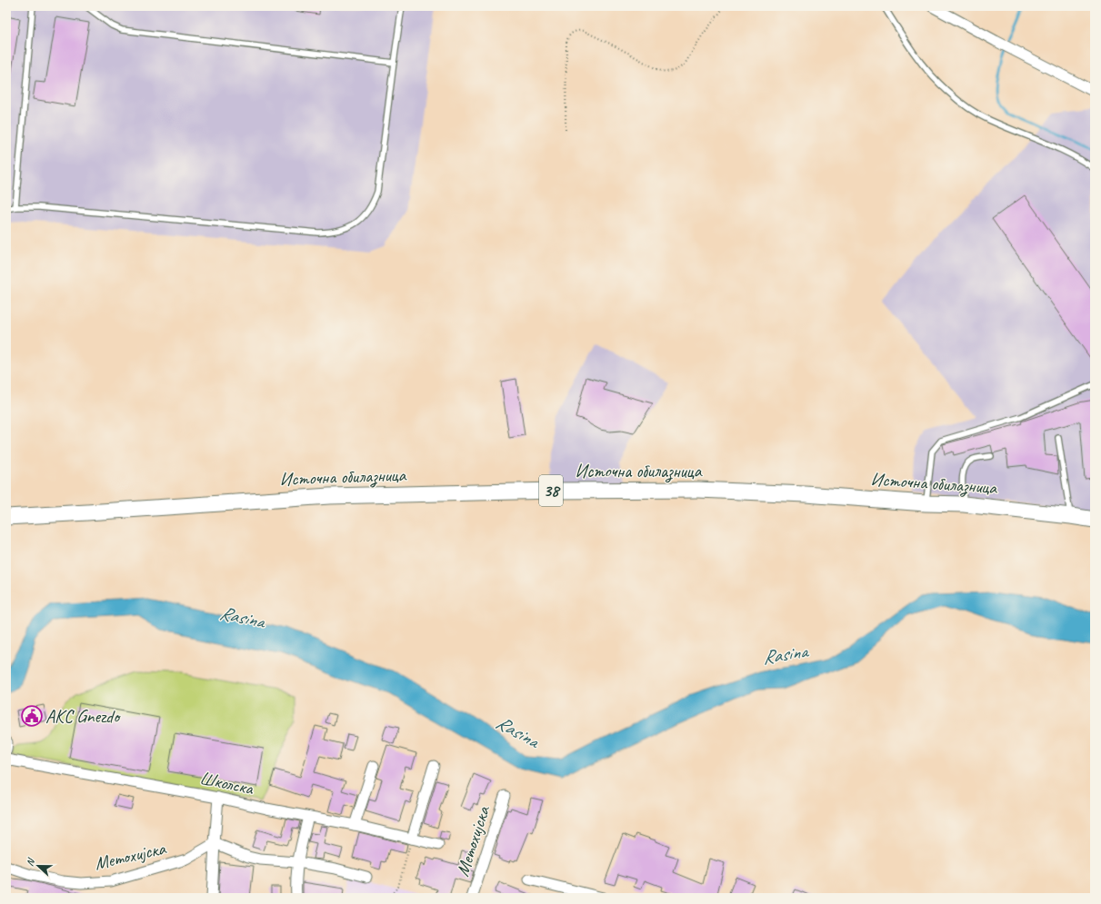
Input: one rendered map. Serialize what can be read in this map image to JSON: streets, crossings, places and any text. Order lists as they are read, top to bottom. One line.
{"streets":{"main road":["Источна обилазница","38"],"street":["Школска","Метохијска"]},"water":["Rasina"],"places":{"public building":["AKC Gnezdo"]},"north":"left"}
